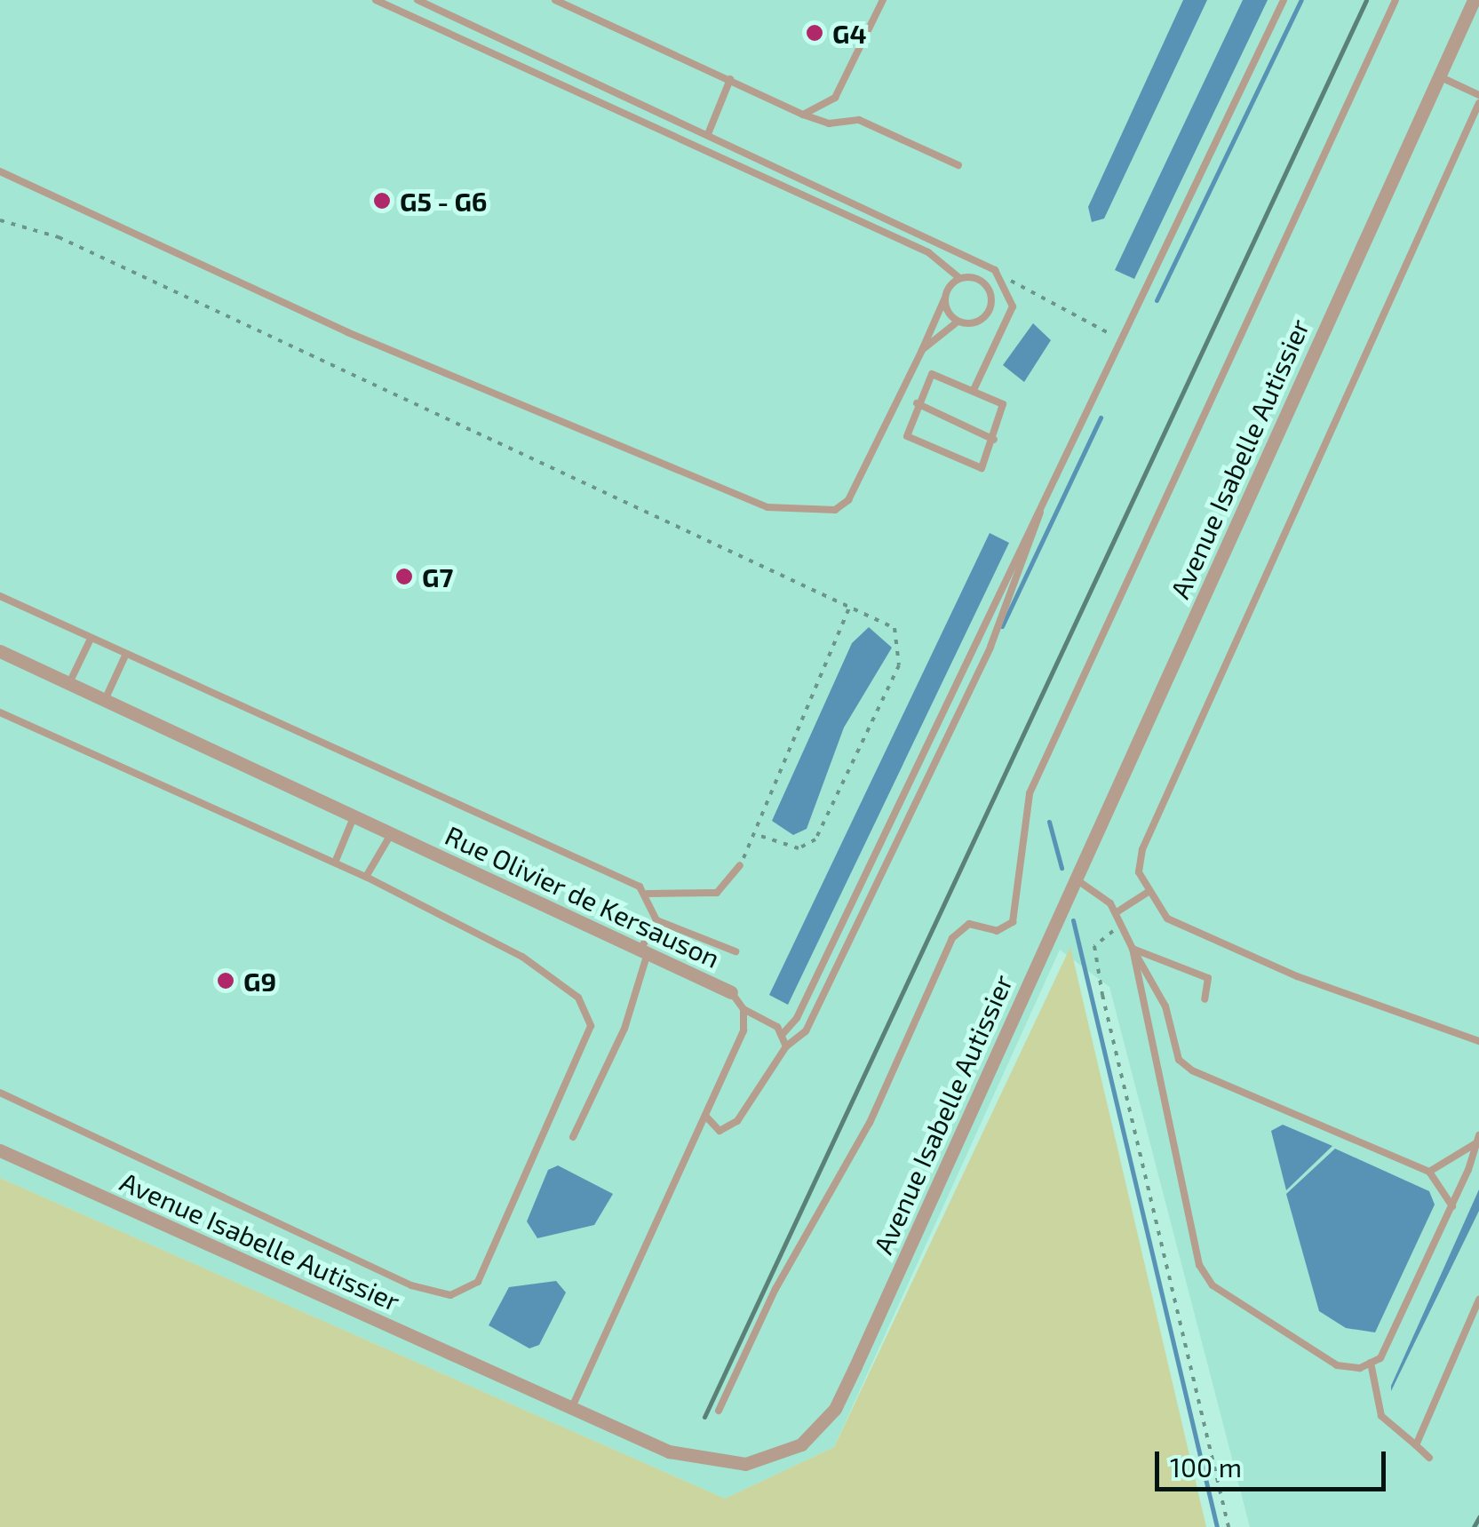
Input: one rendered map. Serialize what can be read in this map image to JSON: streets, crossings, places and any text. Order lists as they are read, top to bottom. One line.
{"streets":{"street":["Avenue Isabelle Autissier","Rue Olivier de Kersauson"]},"places":["G4","G5 - G6","G7","G9"],"scale_bar":"100 m"}
